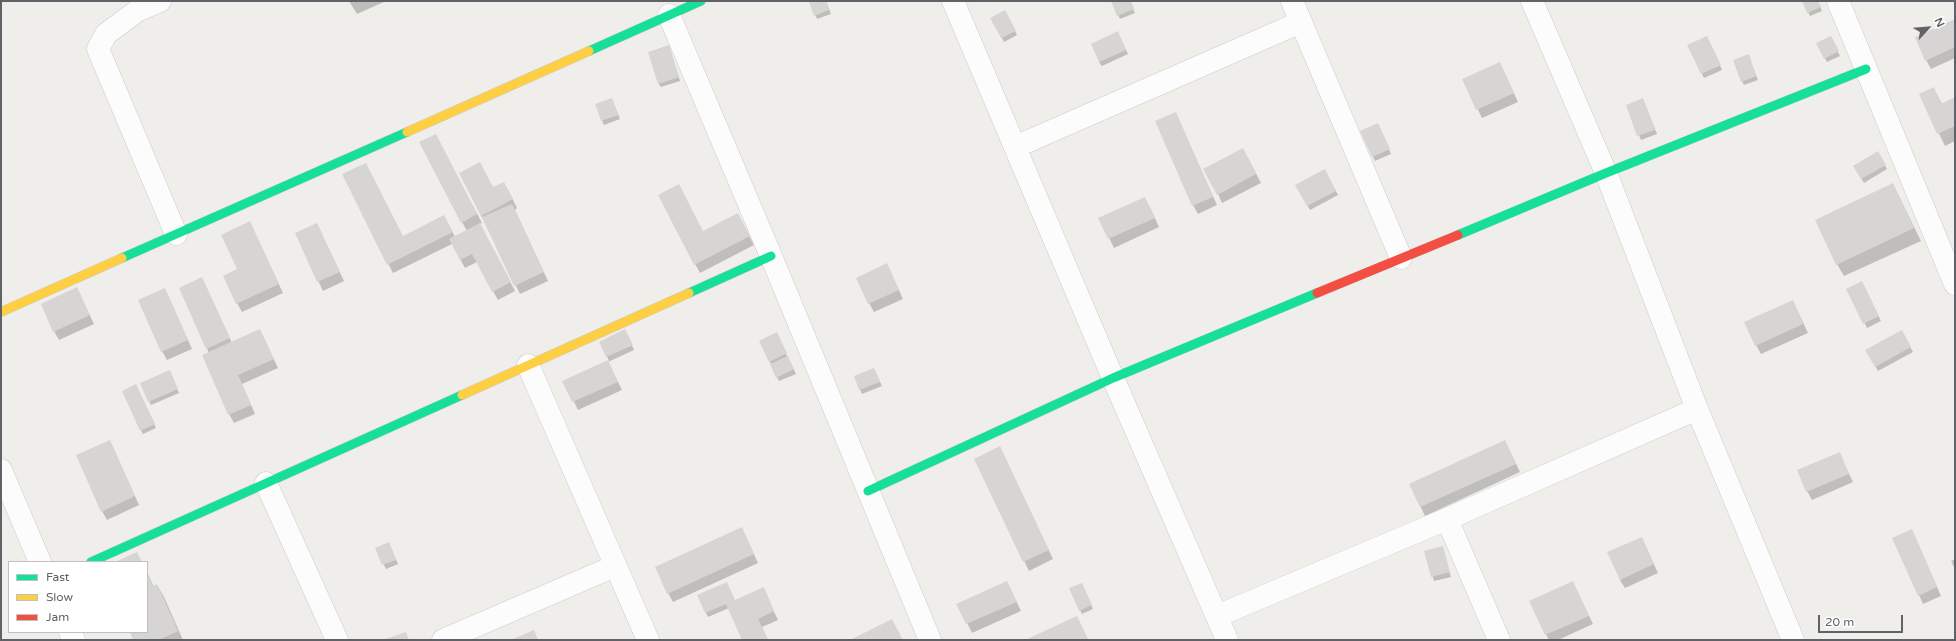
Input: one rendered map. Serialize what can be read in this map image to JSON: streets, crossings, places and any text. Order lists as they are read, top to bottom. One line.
{"legend":["Fast","Slow","Jam"],"scale_bar":"20 m","north":"top right"}
